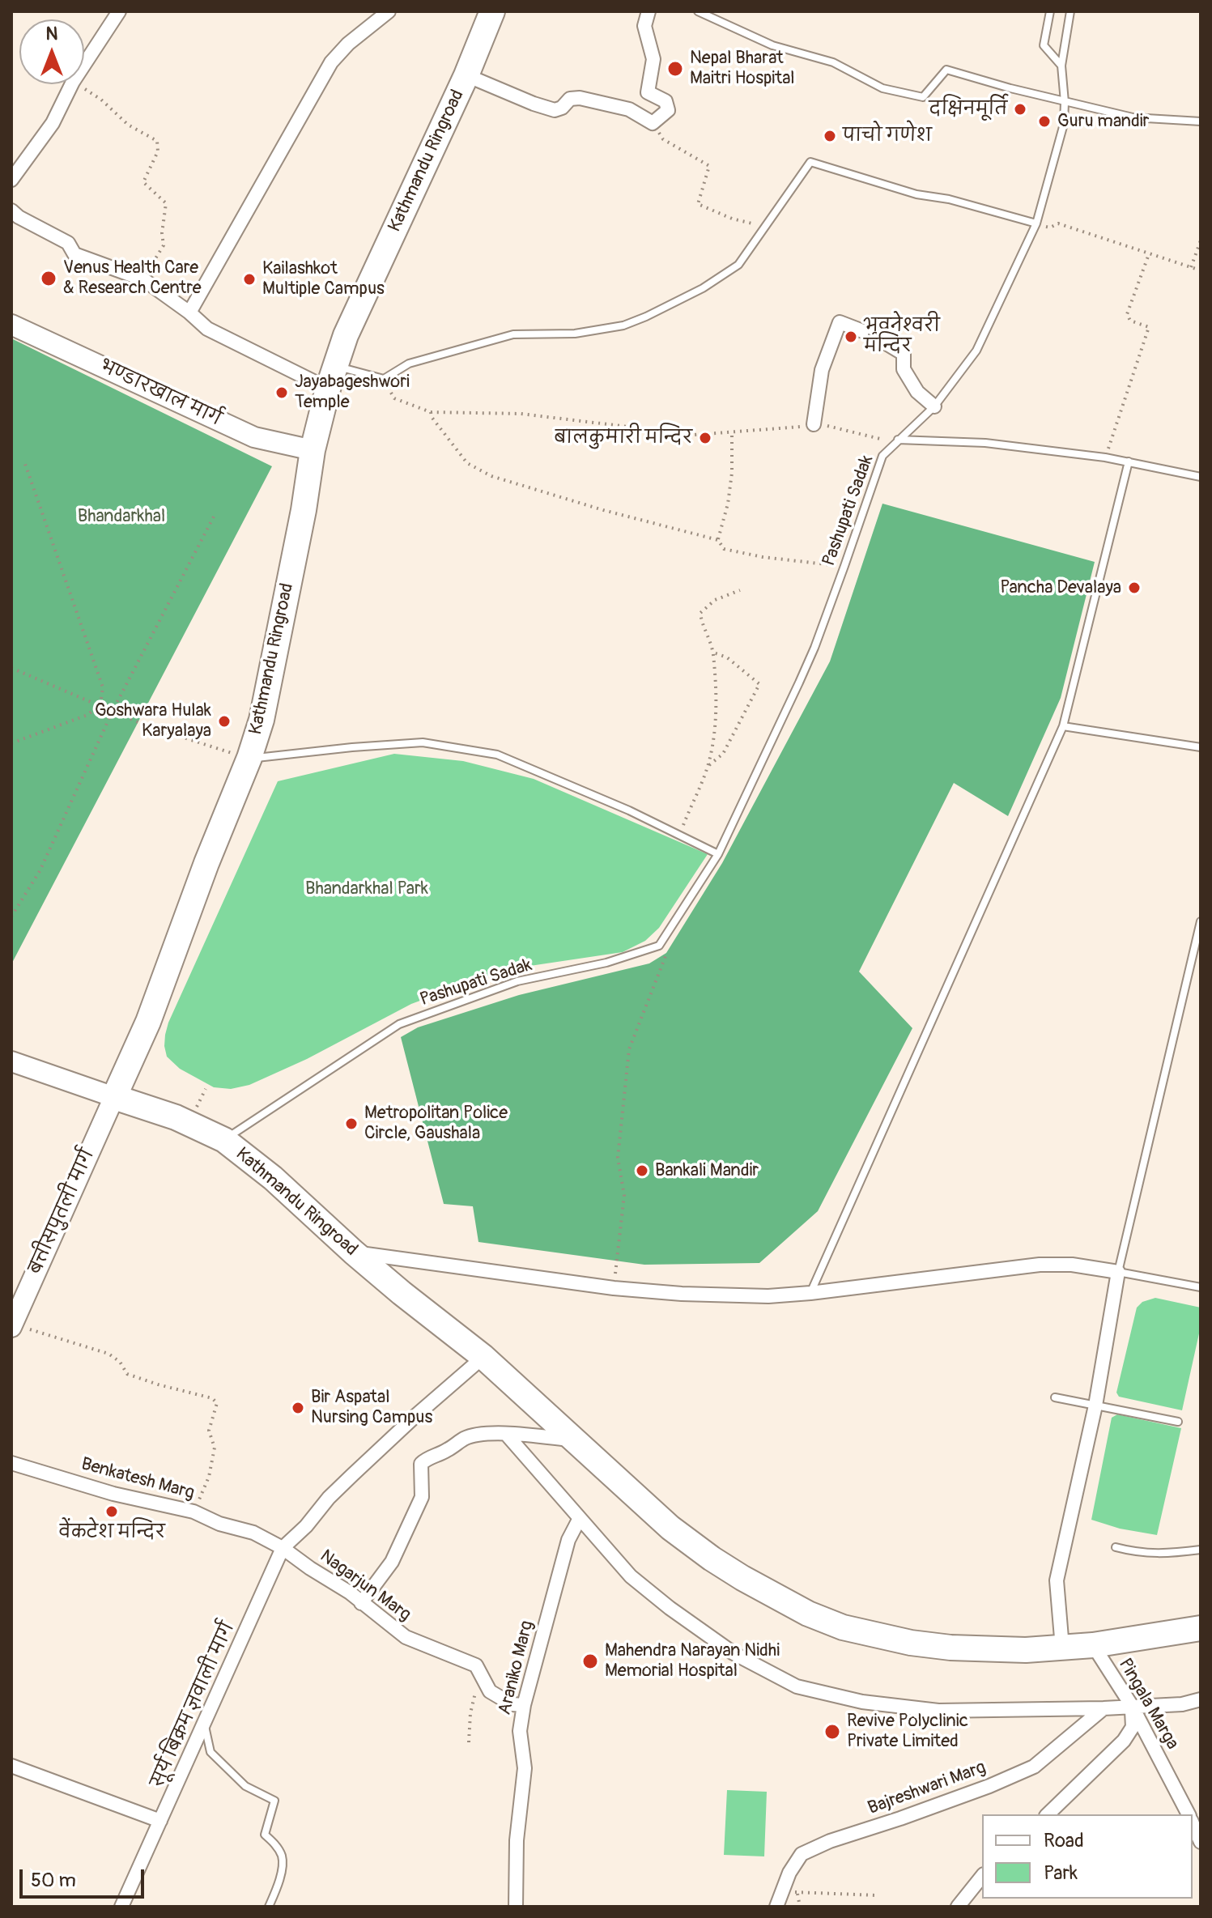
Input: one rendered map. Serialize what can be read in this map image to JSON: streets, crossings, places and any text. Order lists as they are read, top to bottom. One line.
{"streets":{"highway":["Kathmandu Ringroad"],"main road":["भण्डारखाल मार्ग","बत्तीसपुतली मार्ग"],"street":["Benkatesh Marg","Nagarjun Marg","Araniko Marg","Pingala Marga","सूर्य बिक्रम ज्ञवाली मार्ग","Bajreshwari Marg"],"lane":["Pashupati Sadak"]},"crossings":[["Kathmandu Ringroad","भण्डारखाल मार्ग"],["Kathmandu Ringroad","Pashupati Sadak"],["Kathmandu Ringroad","बत्तीसपुतली मार्ग"],["Kathmandu Ringroad","Pingala Marga"],["Benkatesh Marg","Nagarjun Marg"],["Benkatesh Marg","सूर्य बिक्रम ज्ञवाली मार्ग"],["Nagarjun Marg","Araniko Marg"],["Nagarjun Marg","सूर्य बिक्रम ज्ञवाली मार्ग"]],"parks":["Bhandarkhal","Bhandarkhal Park"],"places":["Nepal Bharat Maitri Hospital","दक्षिनमूर्ति","Guru mandir","पाचो गणेश","Venus Health Care & Research Centre","Kailashkot Multiple Campus","भुवनेश्वरी मन्दिर","Jayabageshwori Temple","बालकुमारी मन्दिर","Pancha Devalaya","Goshwara Hulak Karyalaya","Metropolitan Police Circle, Gaushala","Bankali Mandir","Bir Aspatal Nursing Campus","वेंकटेश मन्दिर","Mahendra Narayan Nidhi Memorial Hospital","Revive Polyclinic Private Limited"],"legend":["Road","Park"],"scale_bar":"50 m","north":"top"}
